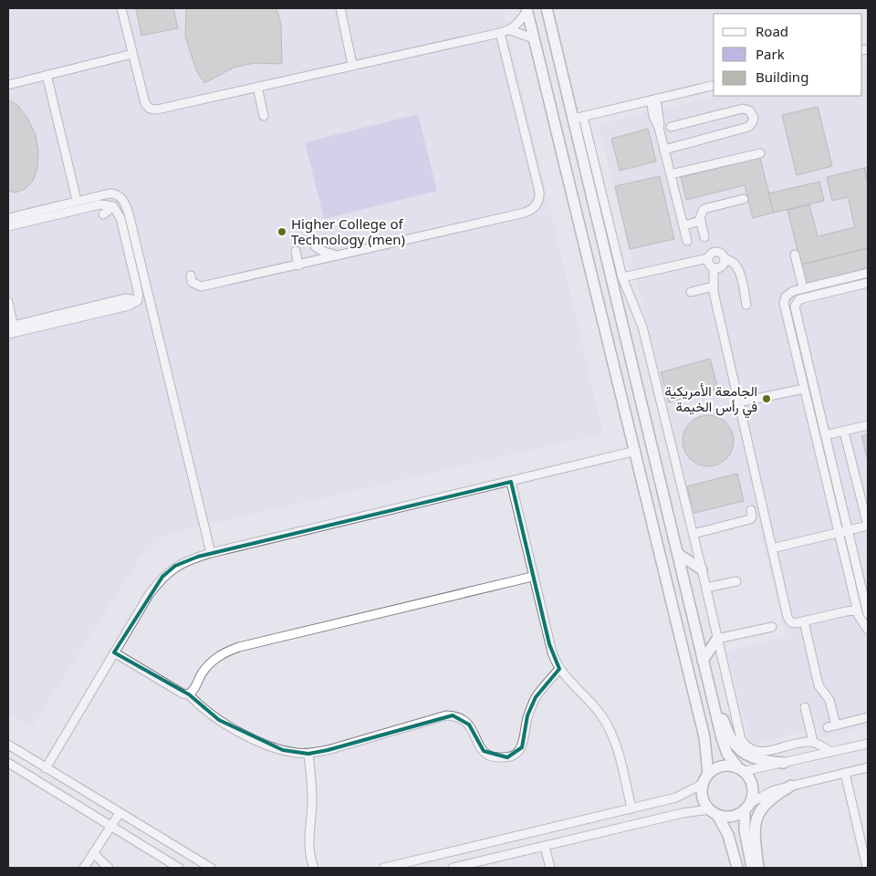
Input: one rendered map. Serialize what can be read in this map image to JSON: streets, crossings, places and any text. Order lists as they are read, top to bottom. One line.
{"places":["Higher College of Technology (men)","الجامعة الأمريكية في رأس الخيمة"],"legend":["Road","Park","Building"]}
